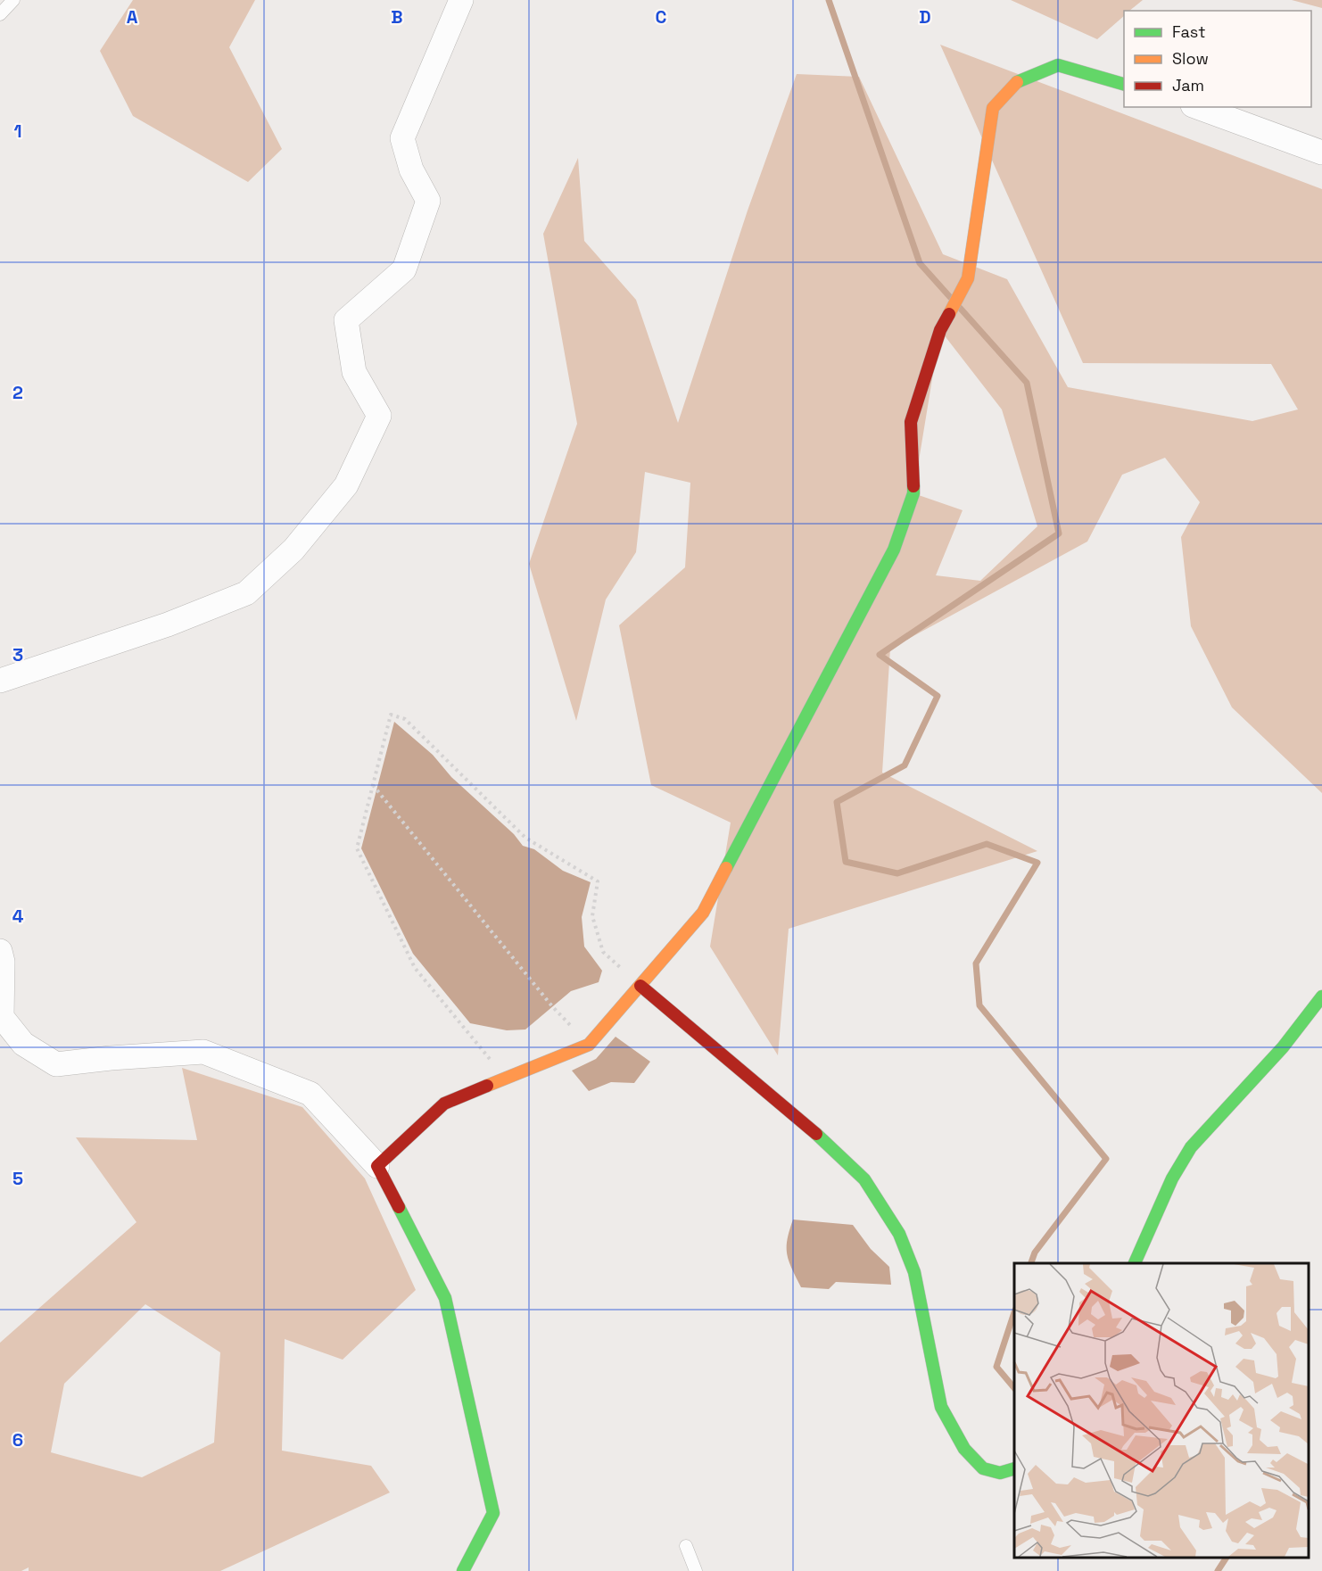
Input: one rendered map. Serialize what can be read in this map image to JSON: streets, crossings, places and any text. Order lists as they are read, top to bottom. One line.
{"legend":["Fast","Slow","Jam"],"grid":{"columns":["A","B","C","D"],"rows":["1","2","3","4","5","6"]}}
